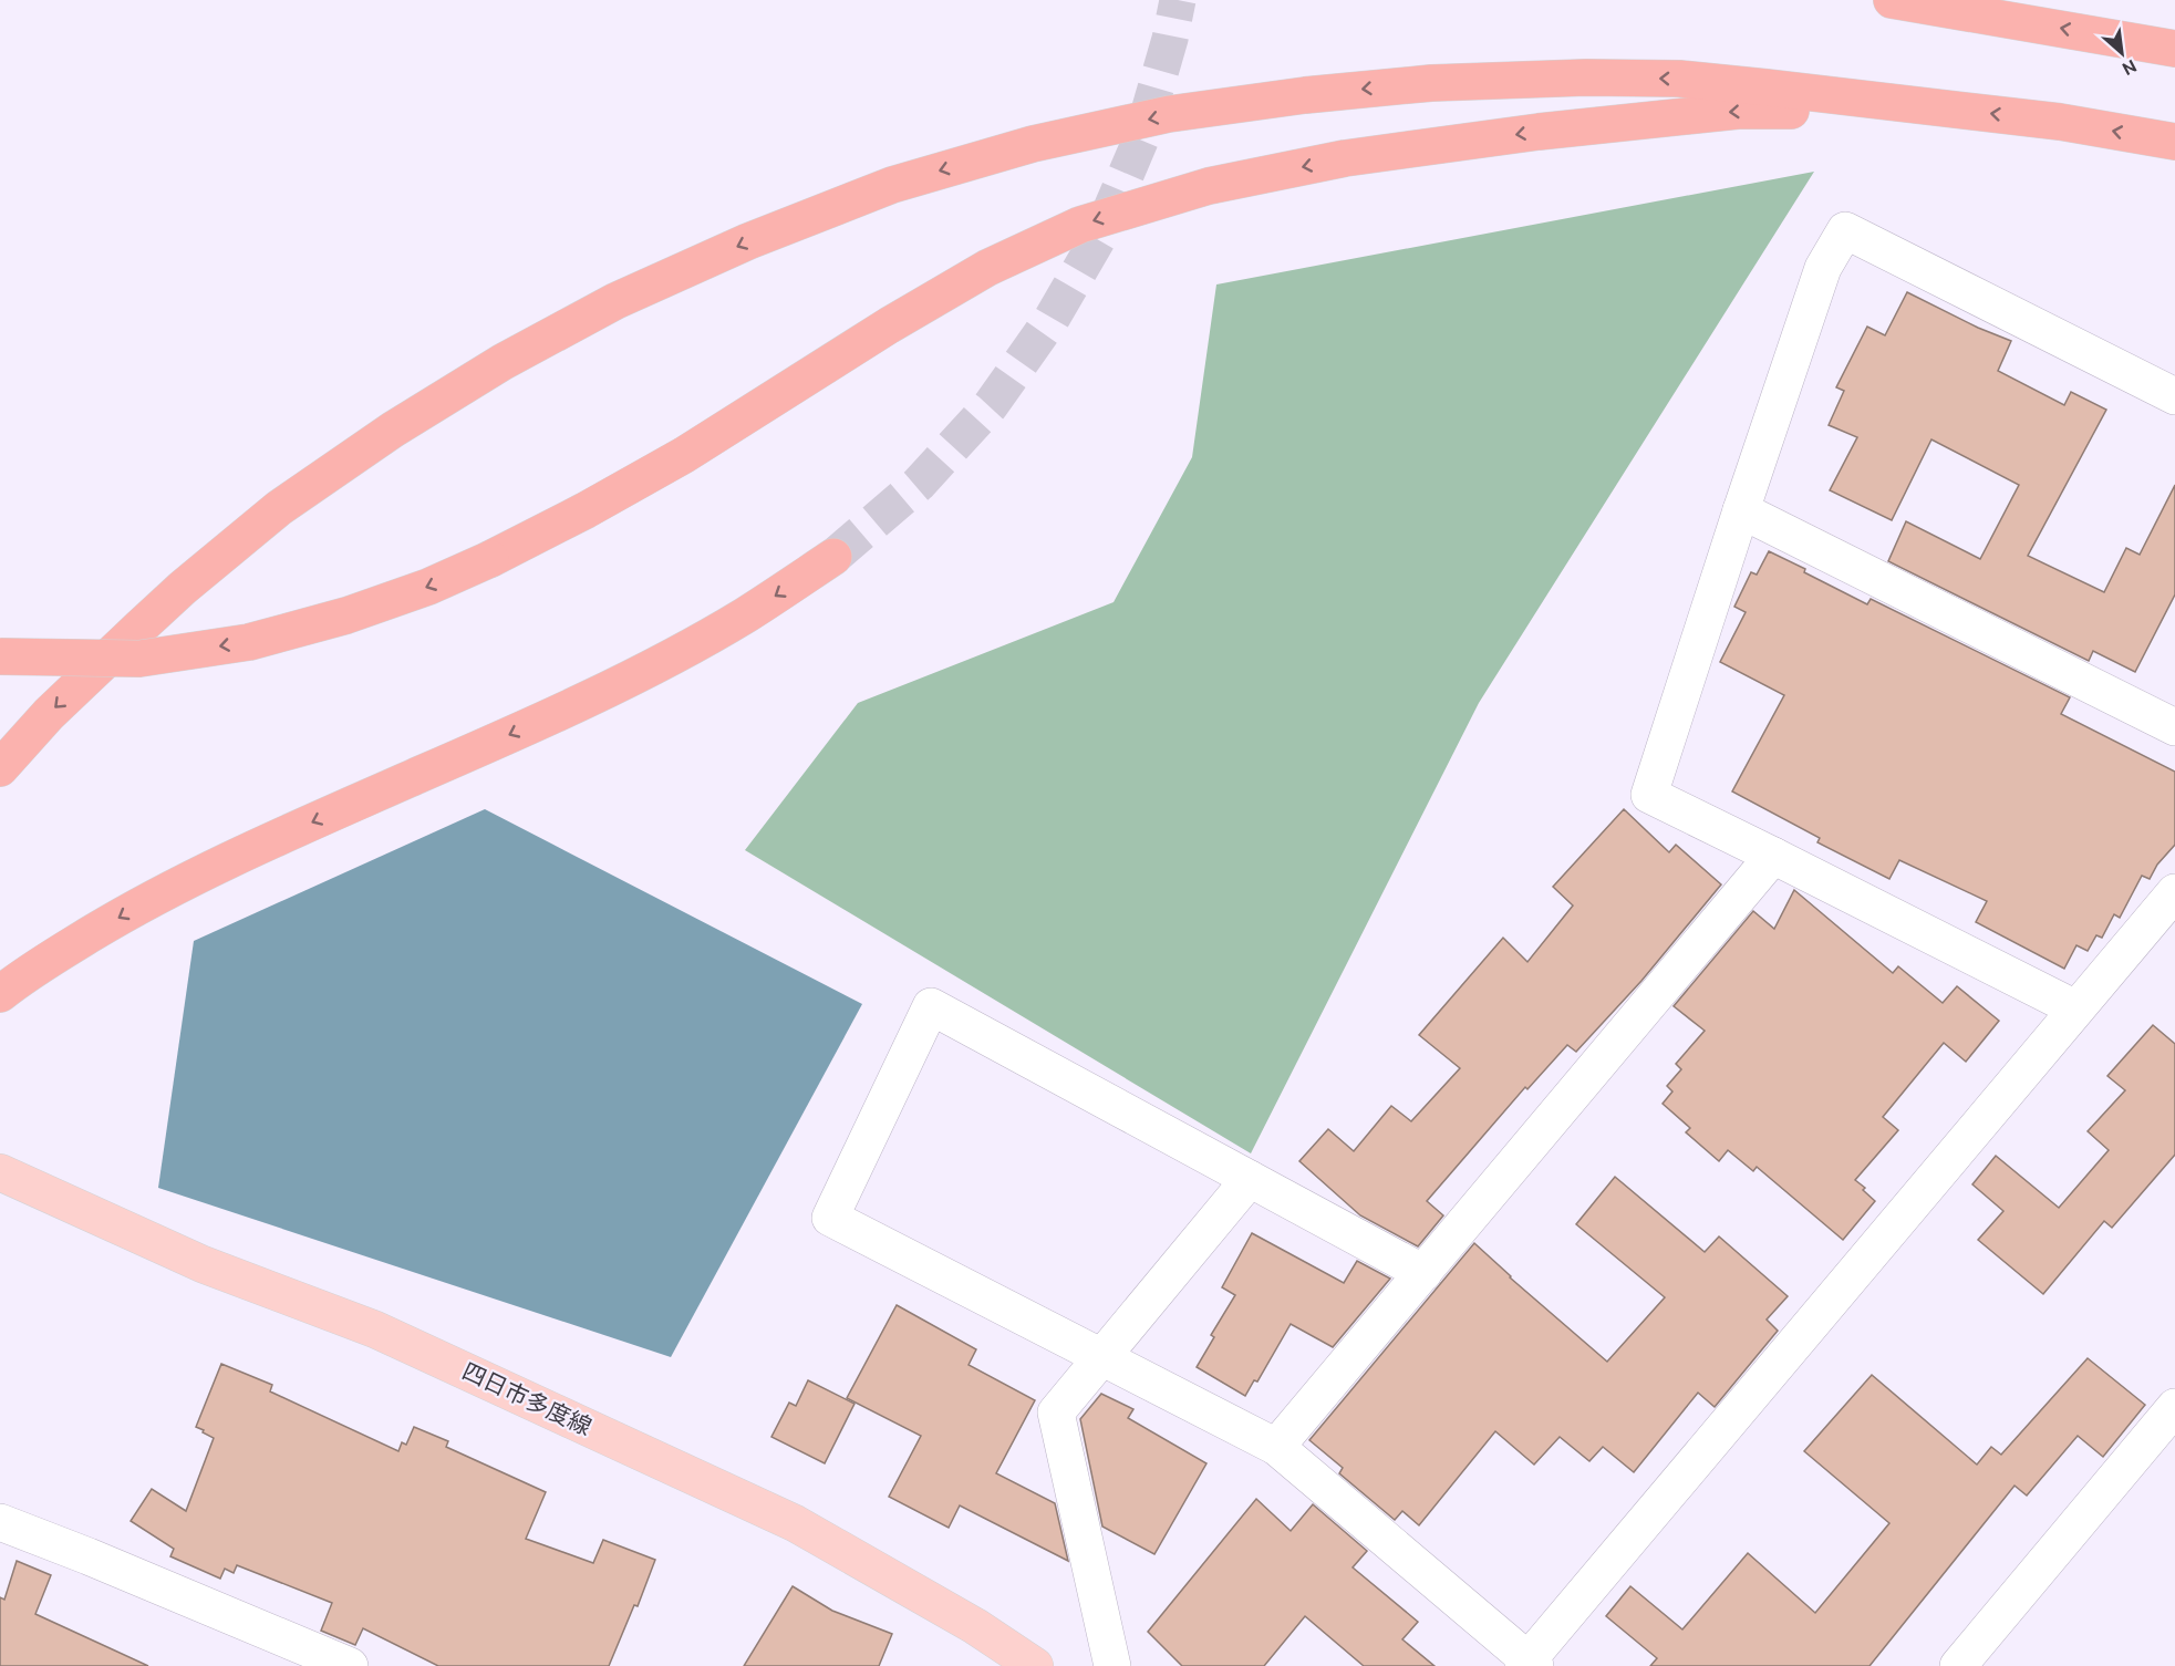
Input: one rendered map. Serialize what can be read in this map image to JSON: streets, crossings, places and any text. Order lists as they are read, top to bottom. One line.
{"streets":{"main road":["四日市多度線"]},"north":"bottom right"}
